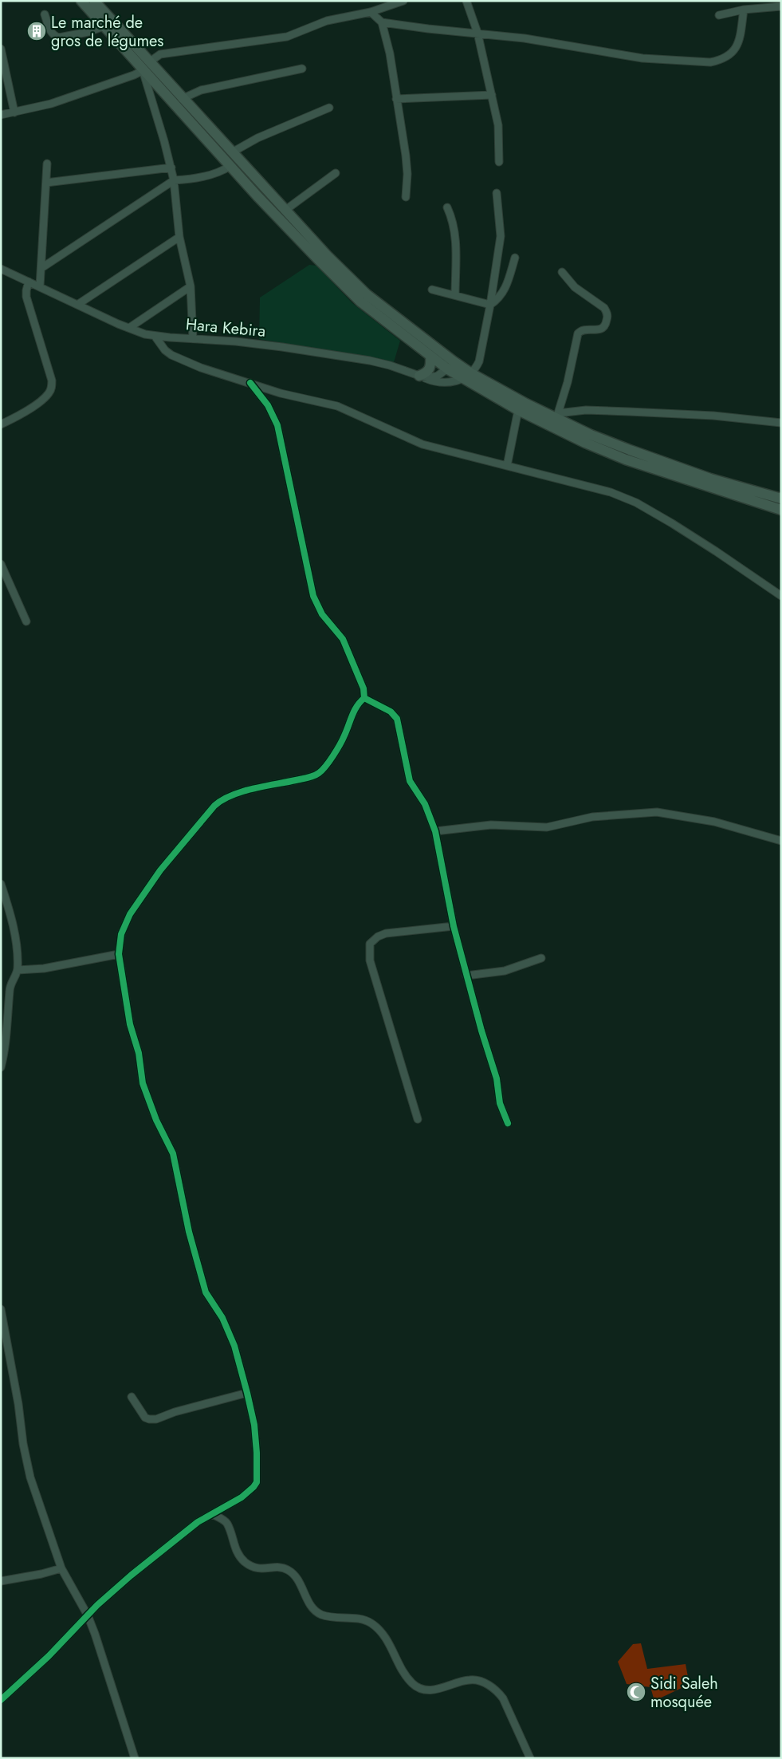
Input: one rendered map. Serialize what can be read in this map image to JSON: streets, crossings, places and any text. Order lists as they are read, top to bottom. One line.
{"streets":{"street":["Hara Kebira"]},"places":{"building":["Le marché de gros de légumes"],"mosque":["Sidi Saleh mosquée"]}}
